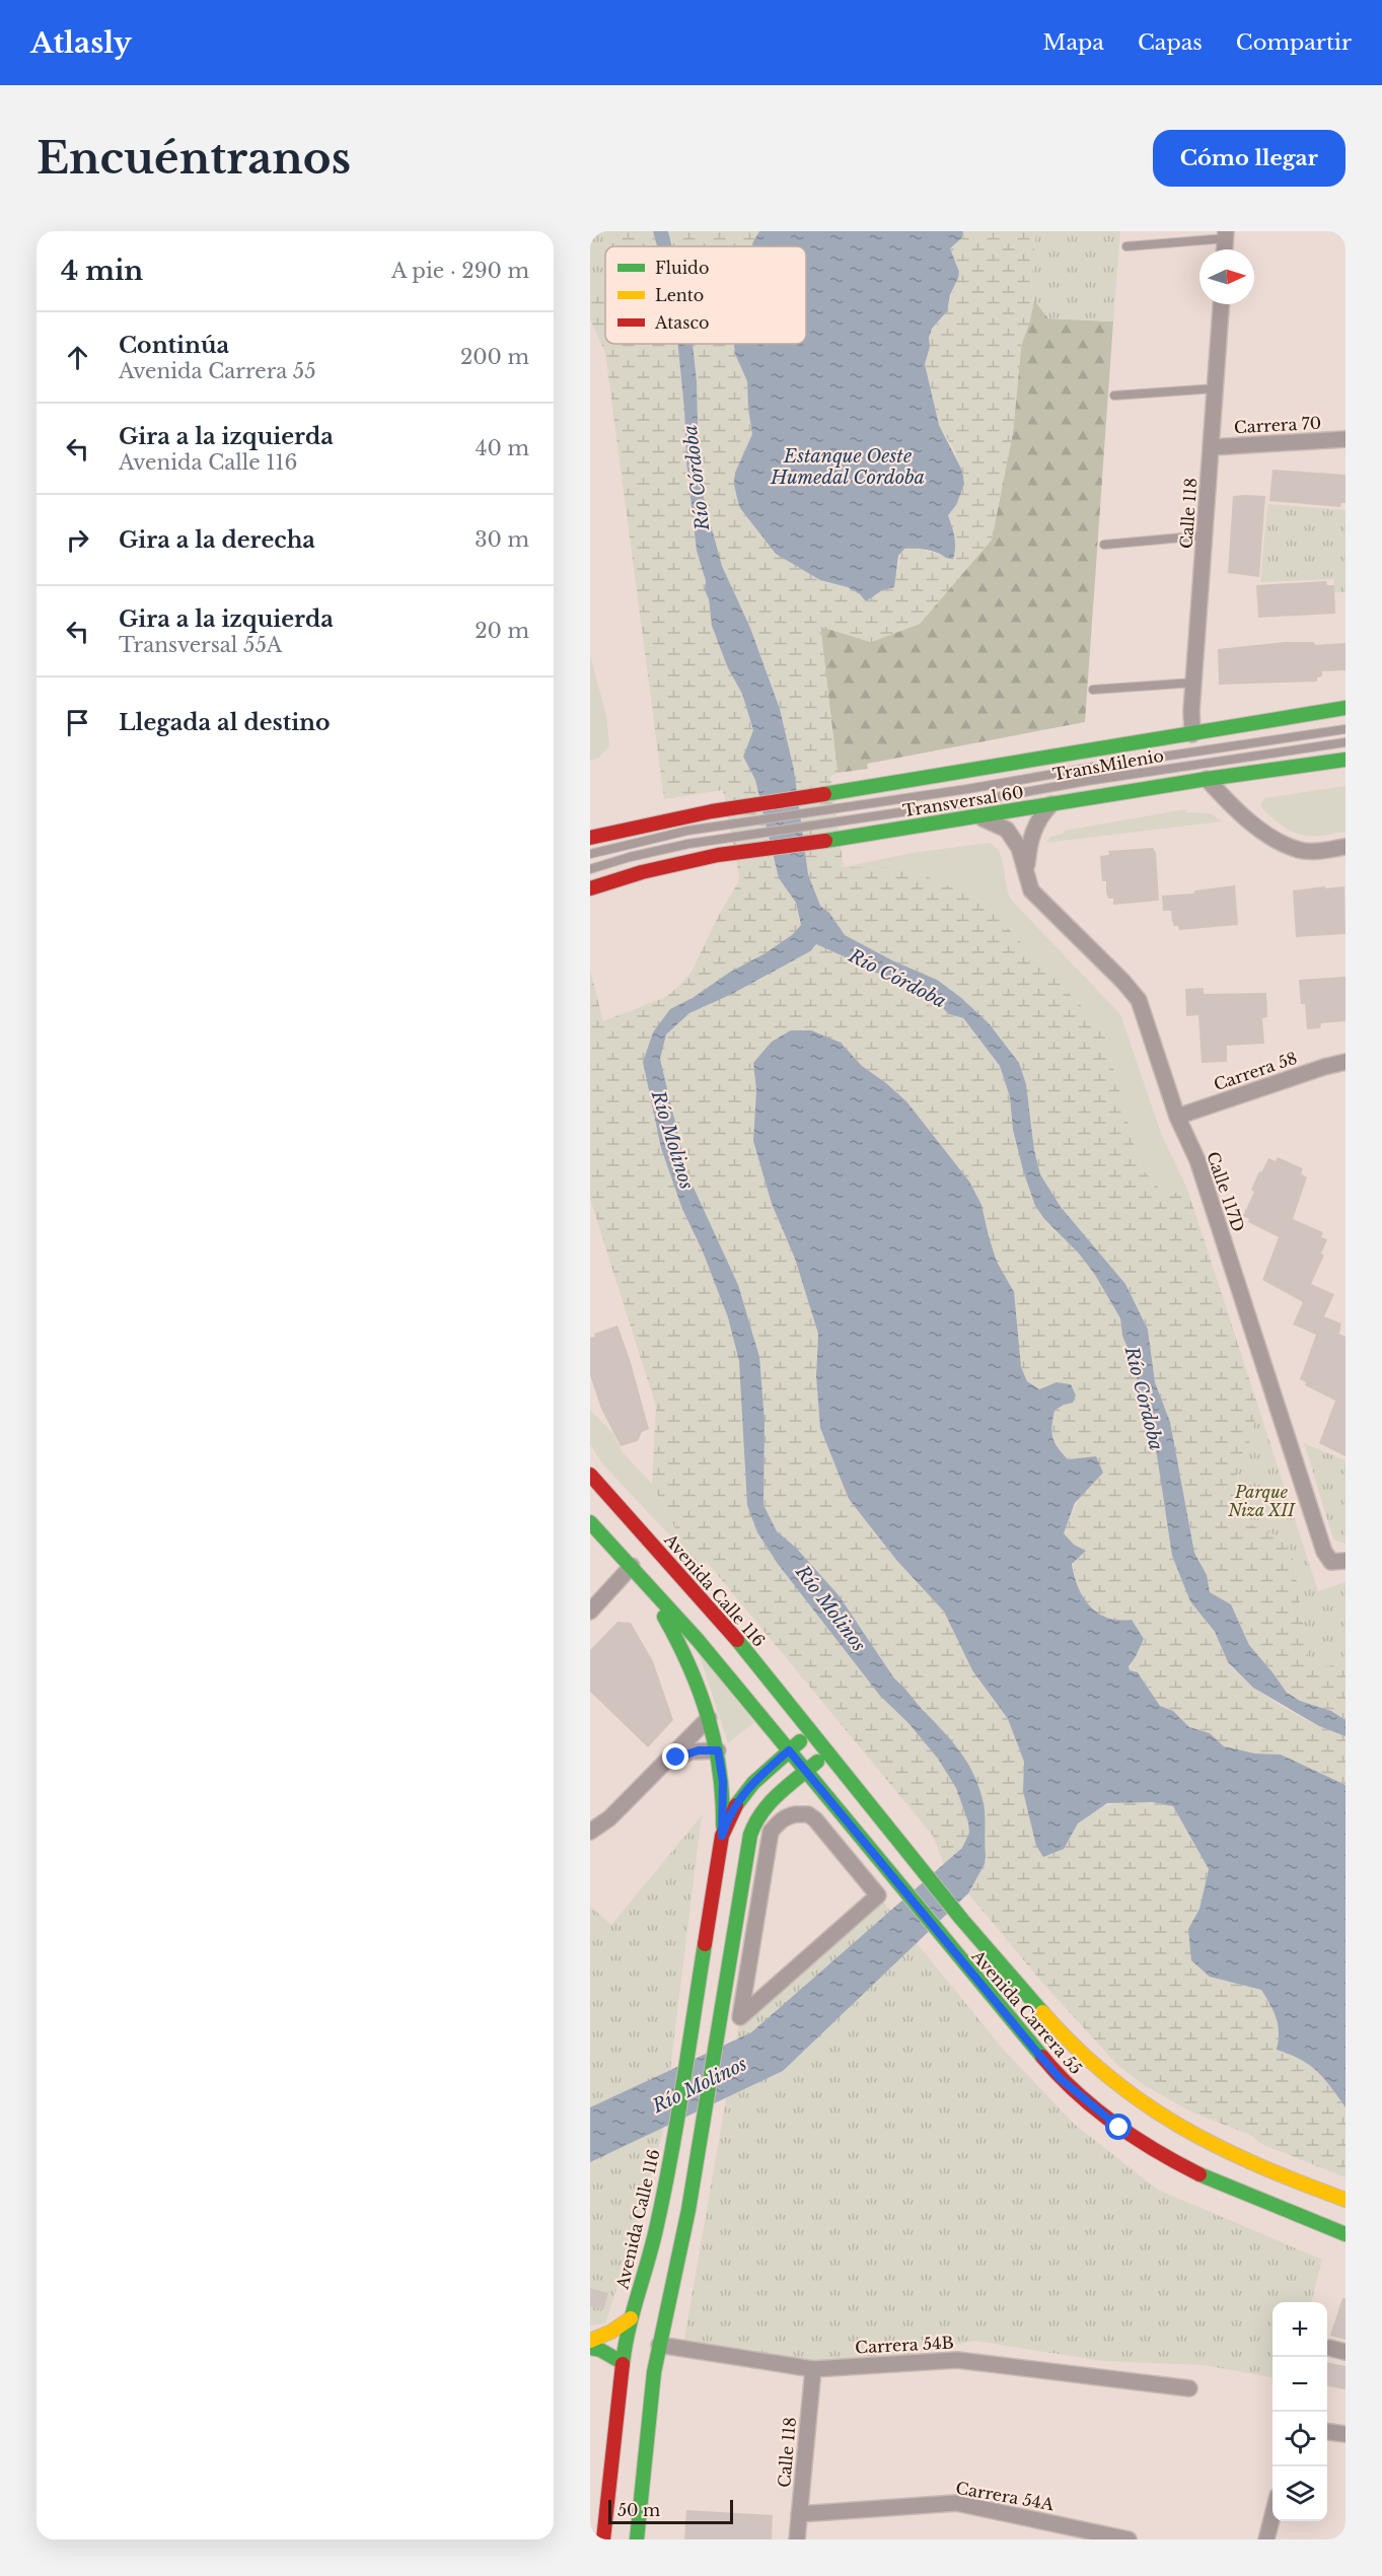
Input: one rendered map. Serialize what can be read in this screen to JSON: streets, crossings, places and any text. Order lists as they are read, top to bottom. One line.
{"streets":{"main road":["Transversal 60","Avenida Calle 116","Avenida Carrera 55"],"street":["Carrera 70","Calle 118","Carrera 58","Calle 117D","Carrera 54B","Carrera 54A"],"lane":["TransMilenio"]},"crossings":[["Carrera 70","Calle 118"],["Calle 118","Transversal 60"],["Calle 118","Carrera 54B"],["Calle 118","Carrera 54A"],["Transversal 60","Calle 117D"],["Carrera 58","Calle 117D"],["Avenida Calle 116","Avenida Carrera 55"]],"water":["Estanque Oeste Humedal Cordoba","Río Córdoba","Río Molinos"],"parks":["Parque Niza XII"],"legend":["Fluido","Lento","Atasco"],"scale_bar":"50 m","north":"right","page":{"header":"Atlasly","nav":["Mapa","Capas","Compartir"],"buttons":"Cómo llegar","title":"Encuéntranos","heading":["4 min","A pie · 290 m"],"list":[["Continúa","Avenida Carrera 55","200 m"],["Gira a la izquierda","Avenida Calle 116","40 m"],["Gira a la derecha","30 m"],["Gira a la izquierda","Transversal 55A","20 m"],"Llegada al destino"],"map_buttons":["+","−"],"scale":"50 m"}}
